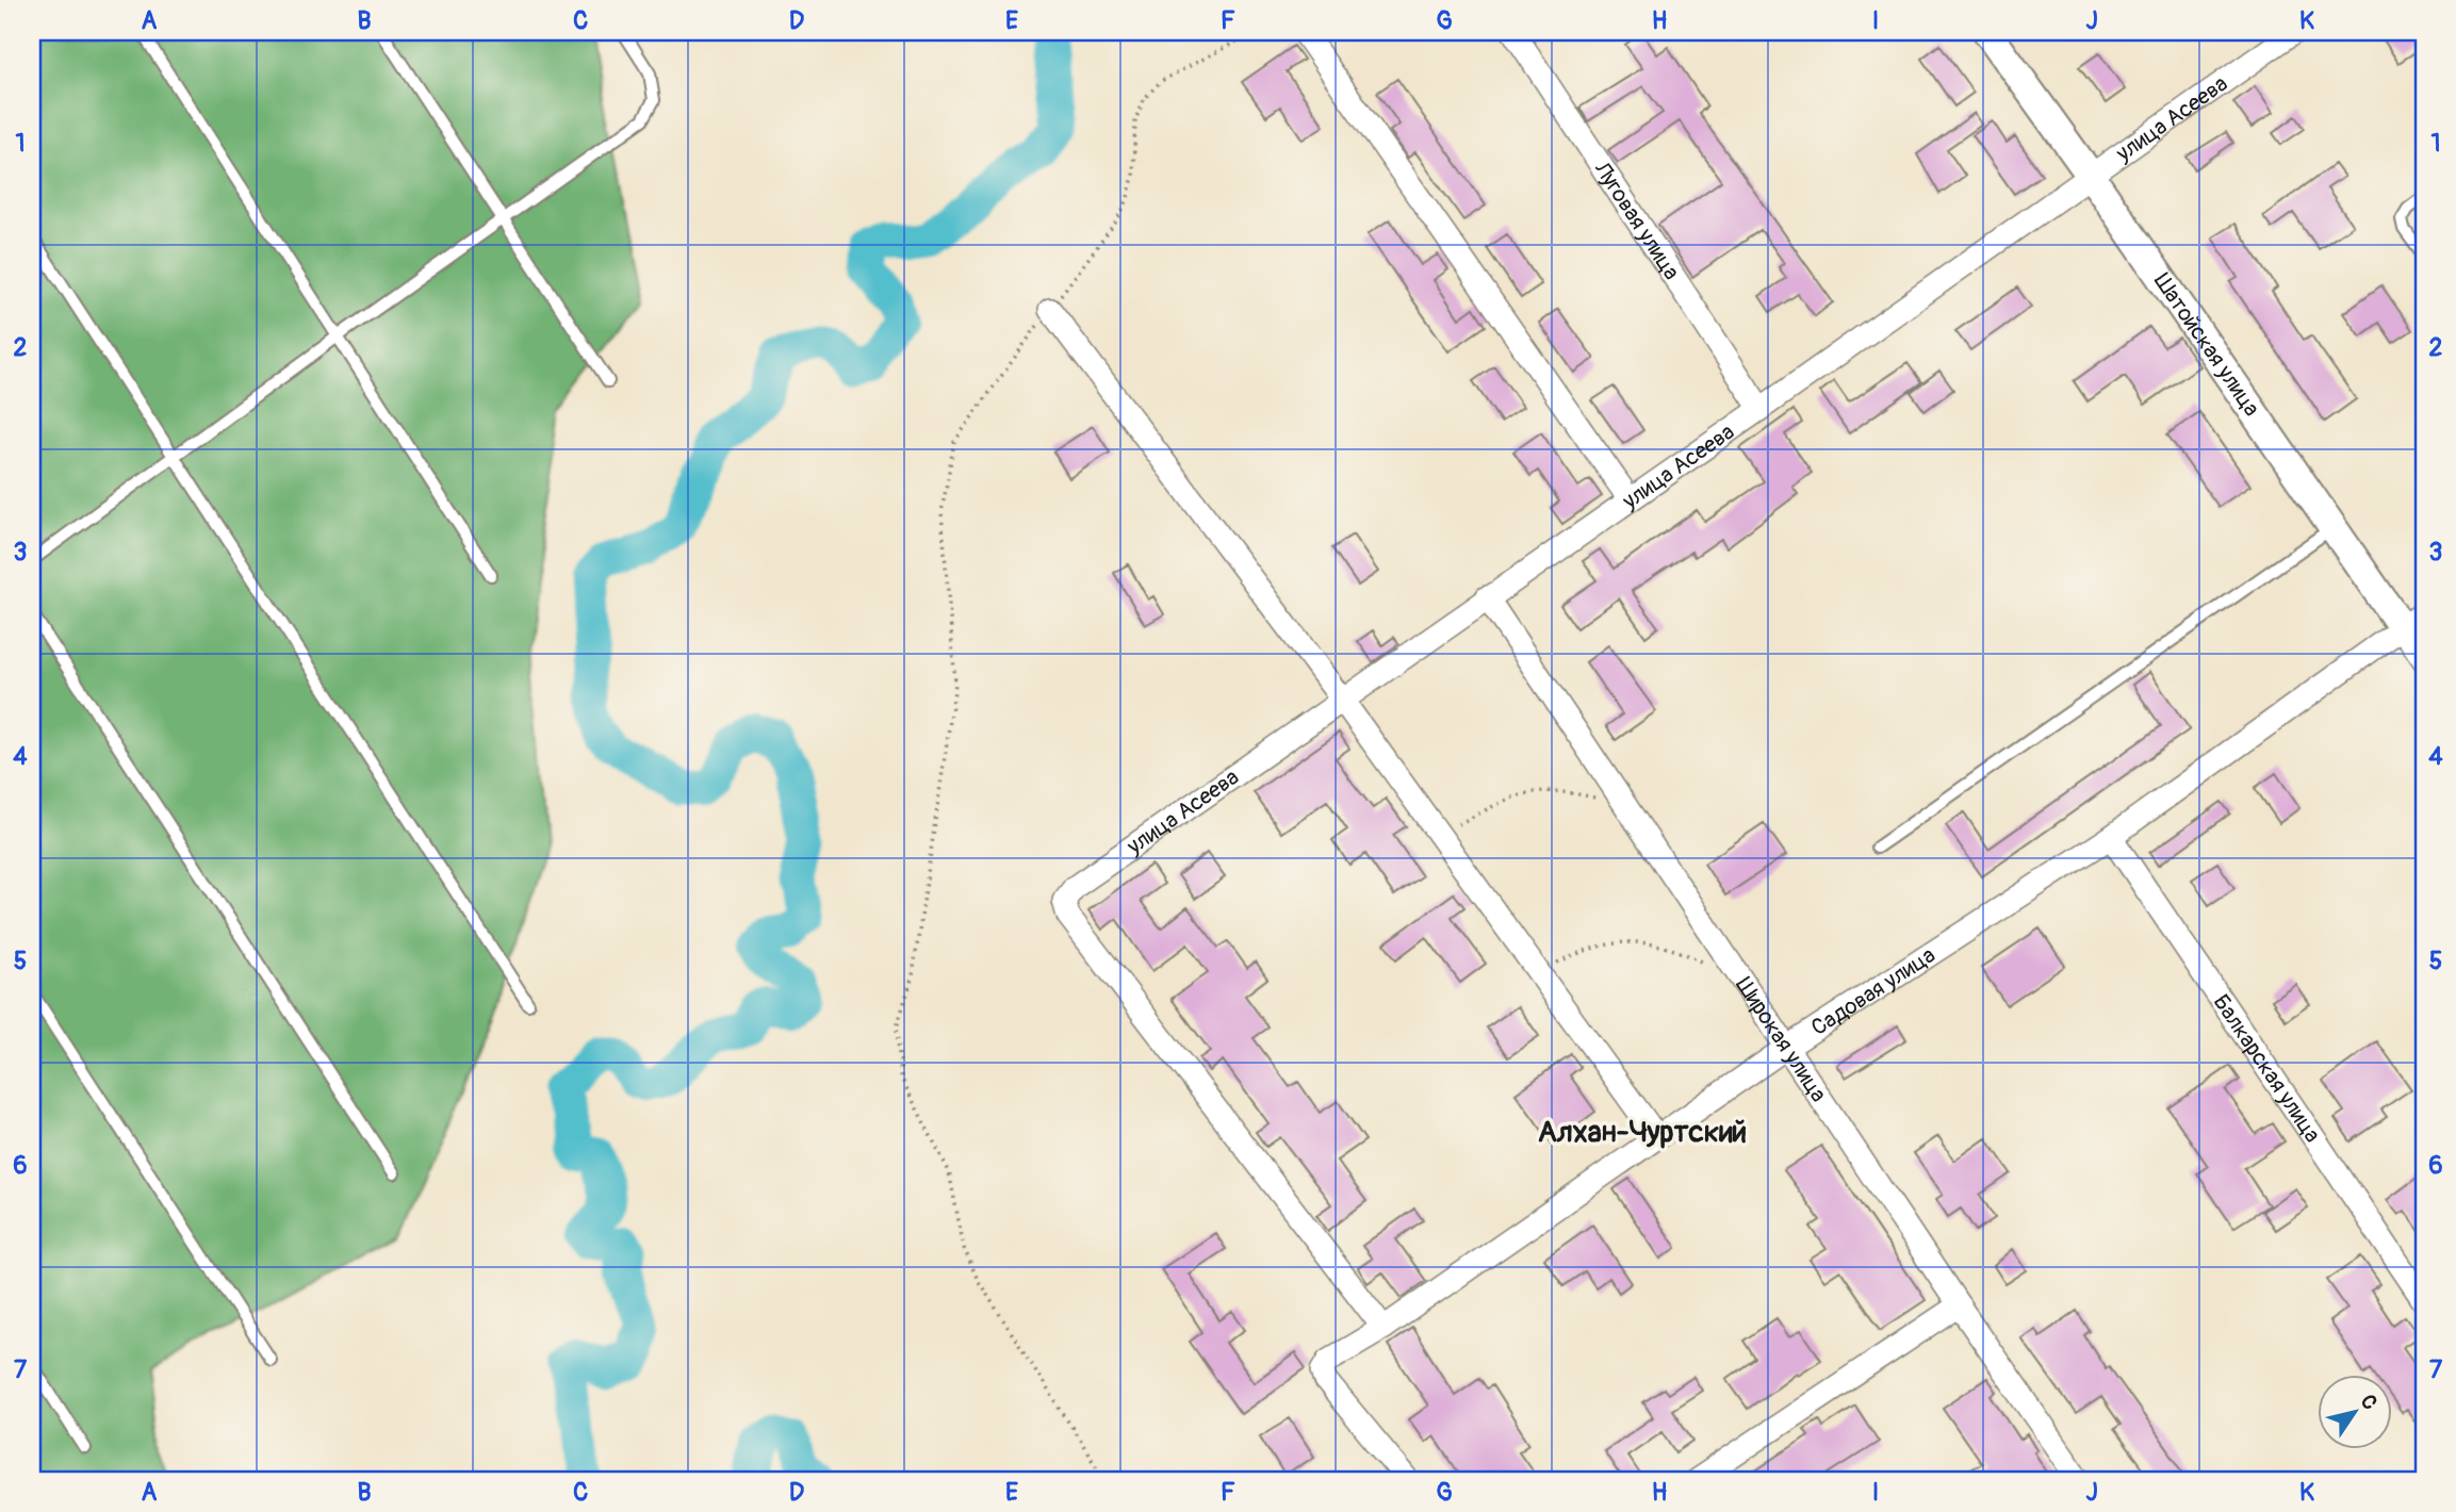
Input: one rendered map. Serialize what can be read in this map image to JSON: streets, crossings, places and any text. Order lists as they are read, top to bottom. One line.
{"streets":{"street":["улица Асеева","Луговая улица","Шатойская улица","Садовая улица","Широкая улица","Балкарская улица"]},"crossings":[["улица Асеева","Луговая улица"],["улица Асеева","Шатойская улица"],["улица Асеева","Садовая улица"],["улица Асеева","Широкая улица"],["Шатойская улица","Садовая улица"],["Садовая улица","Широкая улица"],["Садовая улица","Балкарская улица"]],"districts":["Алхан-Чуртский"],"north":"top right","grid":{"columns":["A","B","C","D","E","F","G","H","I","J","K"],"rows":["1","2","3","4","5","6","7"]}}
